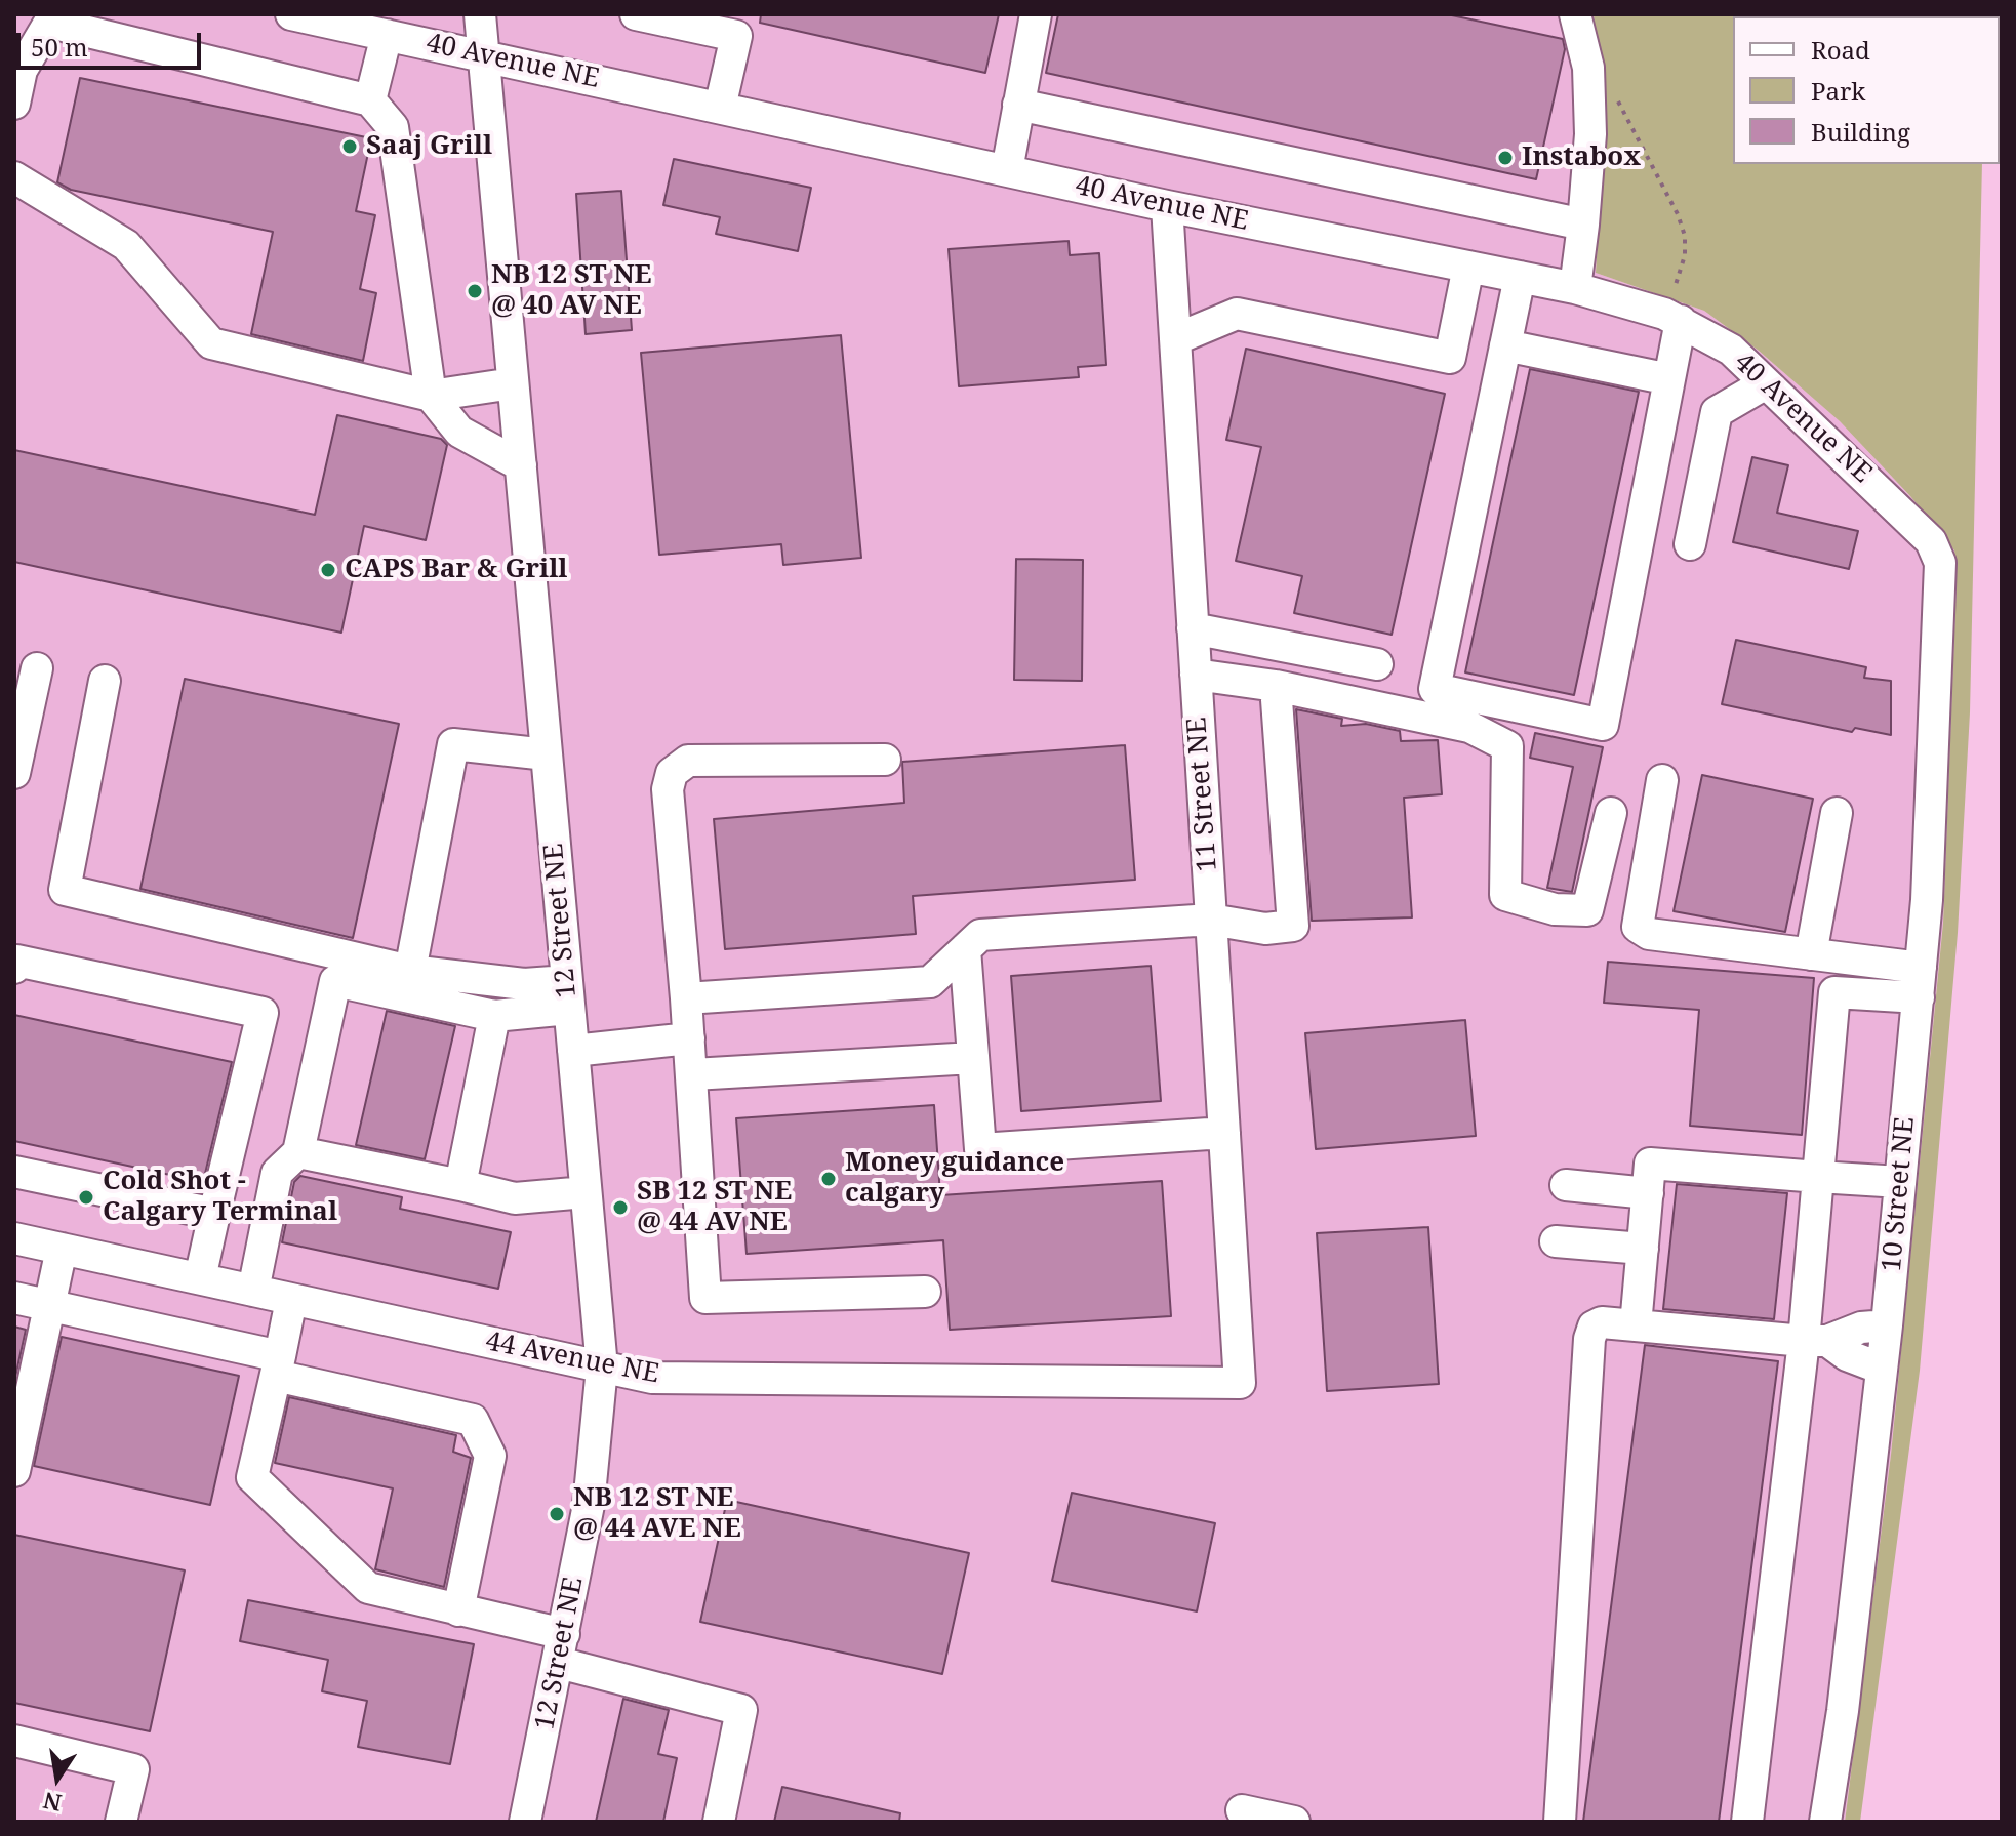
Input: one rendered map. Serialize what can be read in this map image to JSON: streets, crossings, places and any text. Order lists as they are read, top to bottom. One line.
{"streets":{"street":["40 Avenue NE","11 Street NE","12 Street NE","10 Street NE","44 Avenue NE"]},"crossings":[["40 Avenue NE","11 Street NE"],["40 Avenue NE","12 Street NE"],["40 Avenue NE","10 Street NE"],["11 Street NE","44 Avenue NE"],["12 Street NE","44 Avenue NE"]],"places":["Saaj Grill","Instabox","NB 12 ST NE @ 40 AV NE","CAPS Bar & Grill","Money guidance calgary","Cold Shot - Calgary Terminal","SB 12 ST NE @ 44 AV NE","NB 12 ST NE @ 44 AVE NE"],"legend":["Road","Park","Building"],"scale_bar":"50 m","north":"bottom"}
